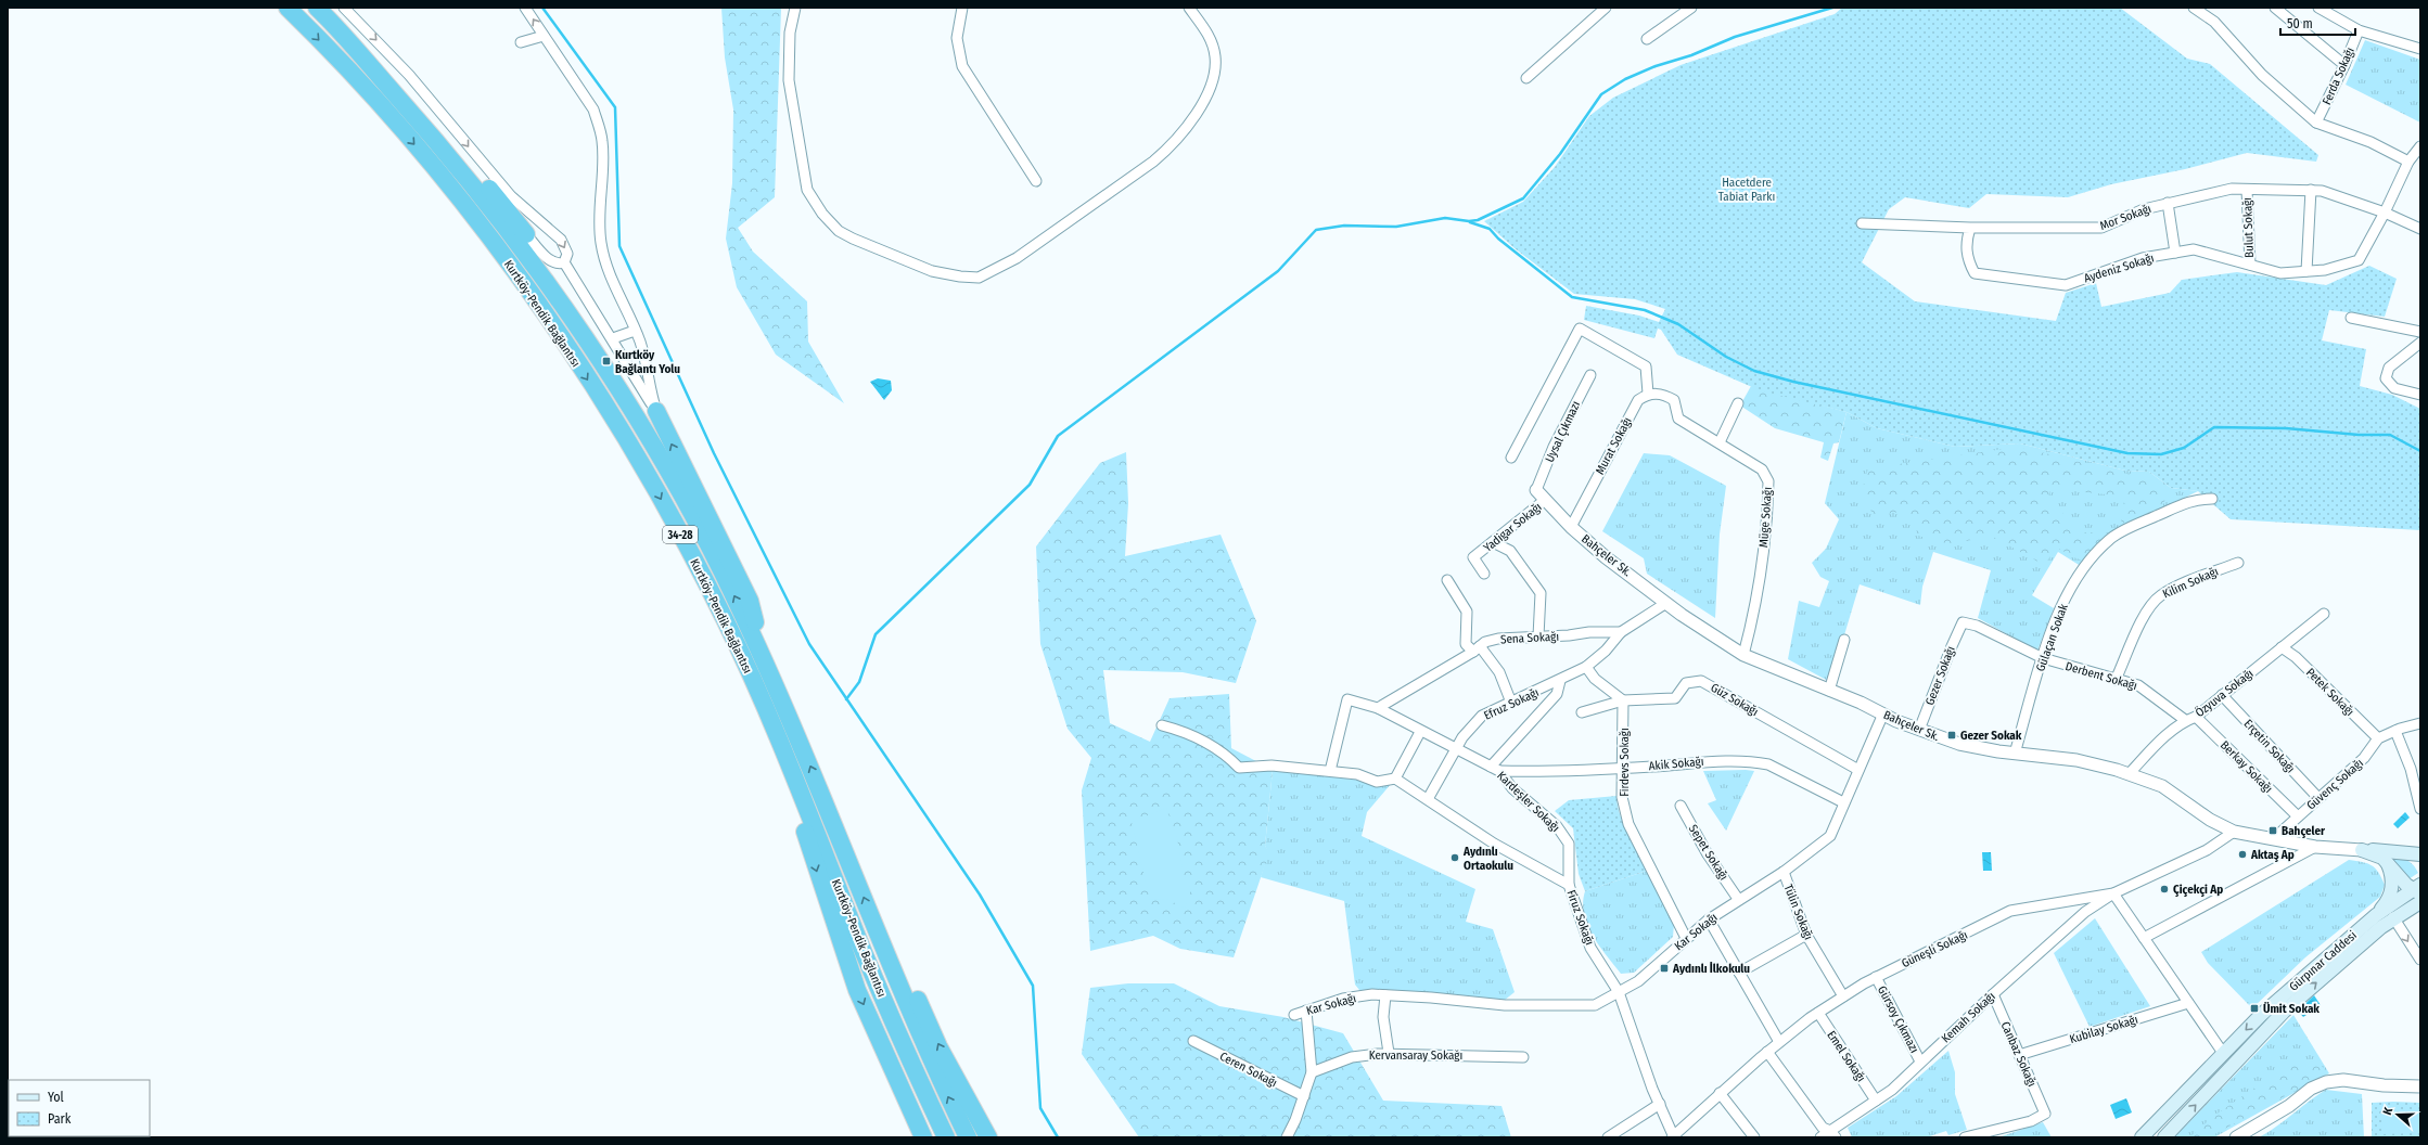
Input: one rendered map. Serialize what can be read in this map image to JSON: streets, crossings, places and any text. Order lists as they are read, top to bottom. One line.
{"streets":{"highway":["Kurtköy-Pendik Bağlantısı","34-28"],"main road":["Gürpınar Caddesi"],"street":["Ferda Sokağı","Mor Sokağı","Bulut Sokağı","Aydeniz Sokağı","Uysal Çıkmazı","Murat Sokağı","Müge Sokağı","Yadigar Sokağı","Bahçeler Sk.","Kilim Sokağı","Sena Sokağı","Gülaçan Sokak","Gezer Sokağı","Derbent Sokağı","Petek Sokağı","Özyuva Sokağı","Güz Sokağı","Efruz Sokağı","Erçetin Sokağı","Firdevs Sokağı","Akik Sokağı","Berkay Sokağı","Güvenç Sokağı","Kardeşler Sokağı","Sepet Sokağı","Tülin Sokağı","Firuz Sokağı","Kar Sokağı","Güneşli Sokağı","Kemah Sokağı","Gürsoy Çıkmazı","Kubilay Sokağı","Canbaz Sokağı","Kervansaray Sokağı","Emel Sokağı","Ceren Sokağı"]},"crossings":[["Mor Sokağı","Bulut Sokağı"],["Mor Sokağı","Aydeniz Sokağı"],["Bulut Sokağı","Aydeniz Sokağı"],["Uysal Çıkmazı","Bahçeler Sk."],["Murat Sokağı","Müge Sokağı"],["Murat Sokağı","Bahçeler Sk."],["Müge Sokağı","Bahçeler Sk."],["Yadigar Sokağı","Bahçeler Sk."],["Bahçeler Sk.","Gülaçan Sokak"],["Bahçeler Sk.","Gezer Sokağı"],["Bahçeler Sk.","Özyuva Sokağı"],["Bahçeler Sk.","Güvenç Sokağı"],["Bahçeler Sk.","Kar Sokağı"],["Bahçeler Sk.","Güneşli Sokağı"],["Kilim Sokağı","Derbent Sokağı"],["Sena Sokağı","Efruz Sokağı"],["Sena Sokağı","Kardeşler Sokağı"],["Gülaçan Sokak","Derbent Sokağı"],["Gezer Sokağı","Derbent Sokağı"],["Derbent Sokağı","Özyuva Sokağı"],["Petek Sokağı","Özyuva Sokağı"],["Petek Sokağı","Güvenç Sokağı"],["Özyuva Sokağı","Erçetin Sokağı"],["Özyuva Sokağı","Berkay Sokağı"],["Güz Sokağı","Firdevs Sokağı"],["Güz Sokağı","Kar Sokağı"],["Efruz Sokağı","Kardeşler Sokağı"],["Efruz Sokağı","Firuz Sokağı"],["Erçetin Sokağı","Güvenç Sokağı"],["Firdevs Sokağı","Akik Sokağı"],["Firdevs Sokağı","Kar Sokağı"],["Akik Sokağı","Kardeşler Sokağı"],["Akik Sokağı","Kar Sokağı"],["Berkay Sokağı","Güvenç Sokağı"],["Kardeşler Sokağı","Firuz Sokağı"],["Sepet Sokağı","Kar Sokağı"],["Tülin Sokağı","Kar Sokağı"],["Tülin Sokağı","Güneşli Sokağı"],["Firuz Sokağı","Kar Sokağı"],["Firuz Sokağı","Güneşli Sokağı"],["Güneşli Sokağı","Kemah Sokağı"],["Güneşli Sokağı","Gürsoy Çıkmazı"],["Güneşli Sokağı","Emel Sokağı"],["Kemah Sokağı","Gürsoy Çıkmazı"],["Kemah Sokağı","Canbaz Sokağı"],["Kemah Sokağı","Emel Sokağı"],["Kubilay Sokağı","Canbaz Sokağı"]],"parks":["Hacetdere Tabiat Parkı"],"places":{"transit":["Kurtköy Bağlantı Yolu","Gezer Sokak","Bahçeler","Aydınlı İlkokulu","Ümit Sokak"],"other":["Aktaş Ap","Aydınlı Ortaokulu","Çiçekçi Ap"]},"legend":["Yol","Park"],"scale_bar":"50 m","north":"left"}
